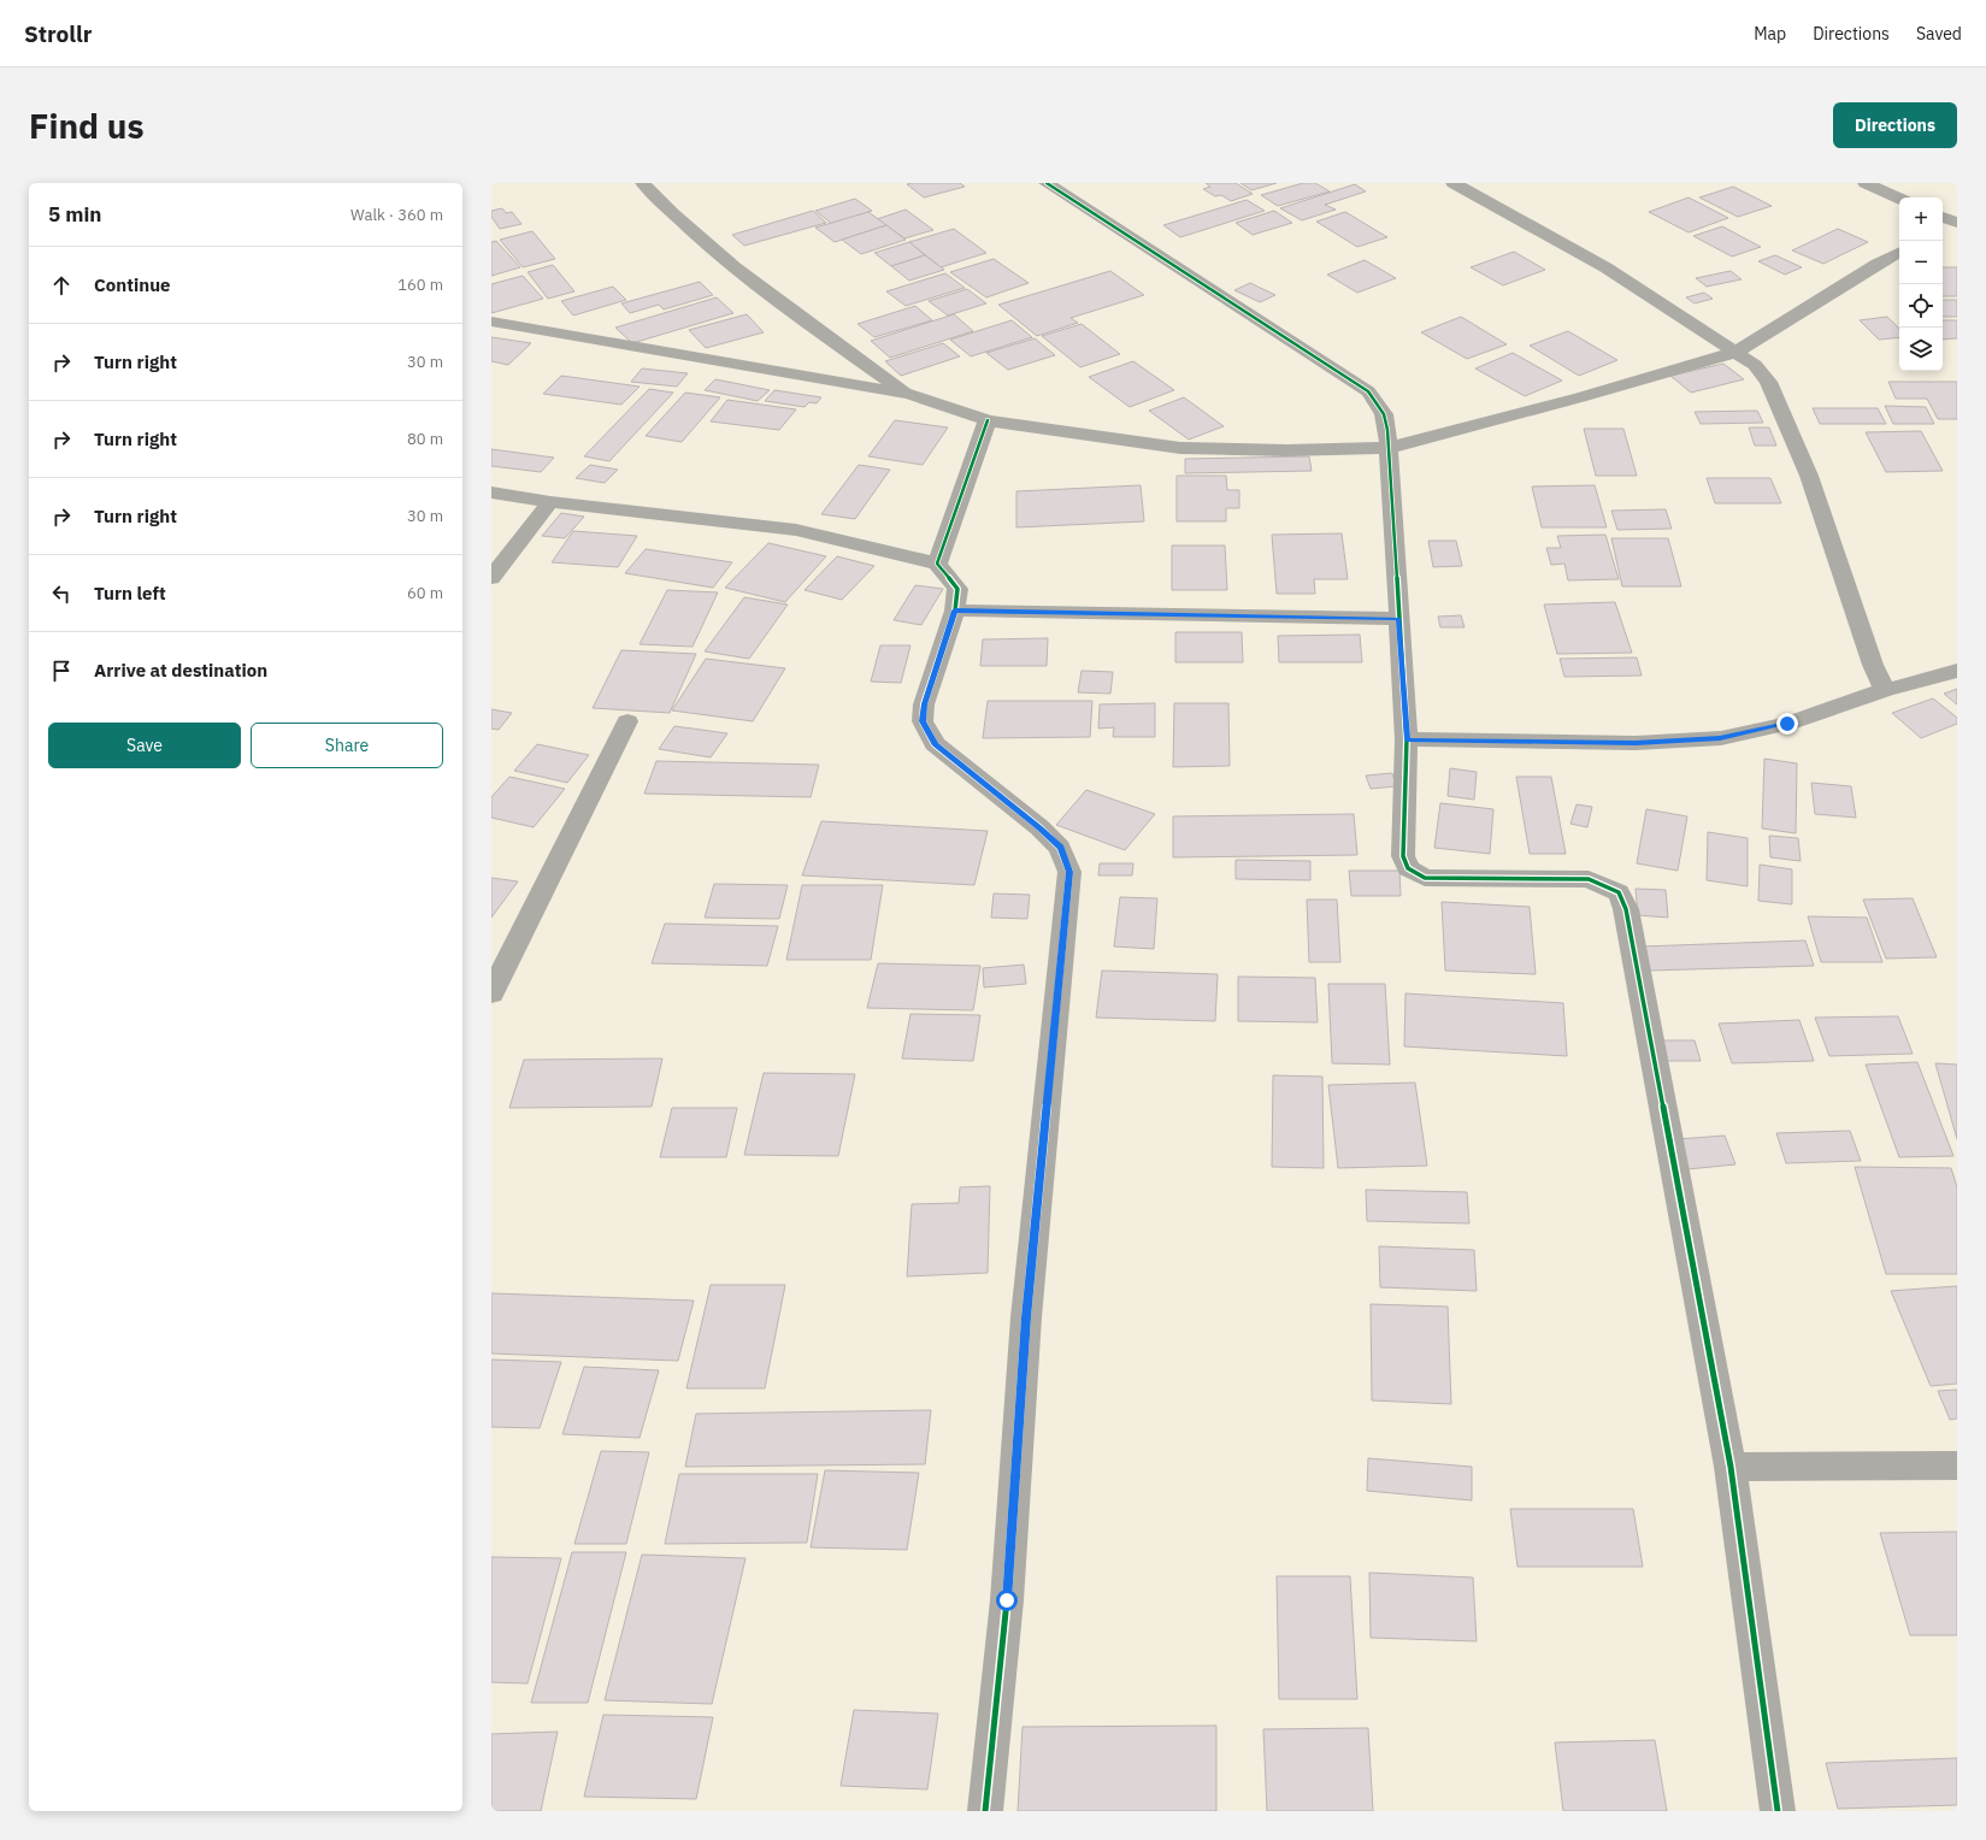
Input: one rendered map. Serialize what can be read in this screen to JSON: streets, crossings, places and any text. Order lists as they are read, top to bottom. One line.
{"page":{"header":"Strollr","nav":["Map","Directions","Saved"],"buttons":["Directions",["Save","Share"]],"title":"Find us","heading":["5 min","Walk · 360 m"],"map_buttons":["+","−"],"list":[["Continue","160 m"],["Turn right","30 m"],["Turn right","80 m"],["Turn right","30 m"],["Turn left","60 m"],"Arrive at destination"]}}
